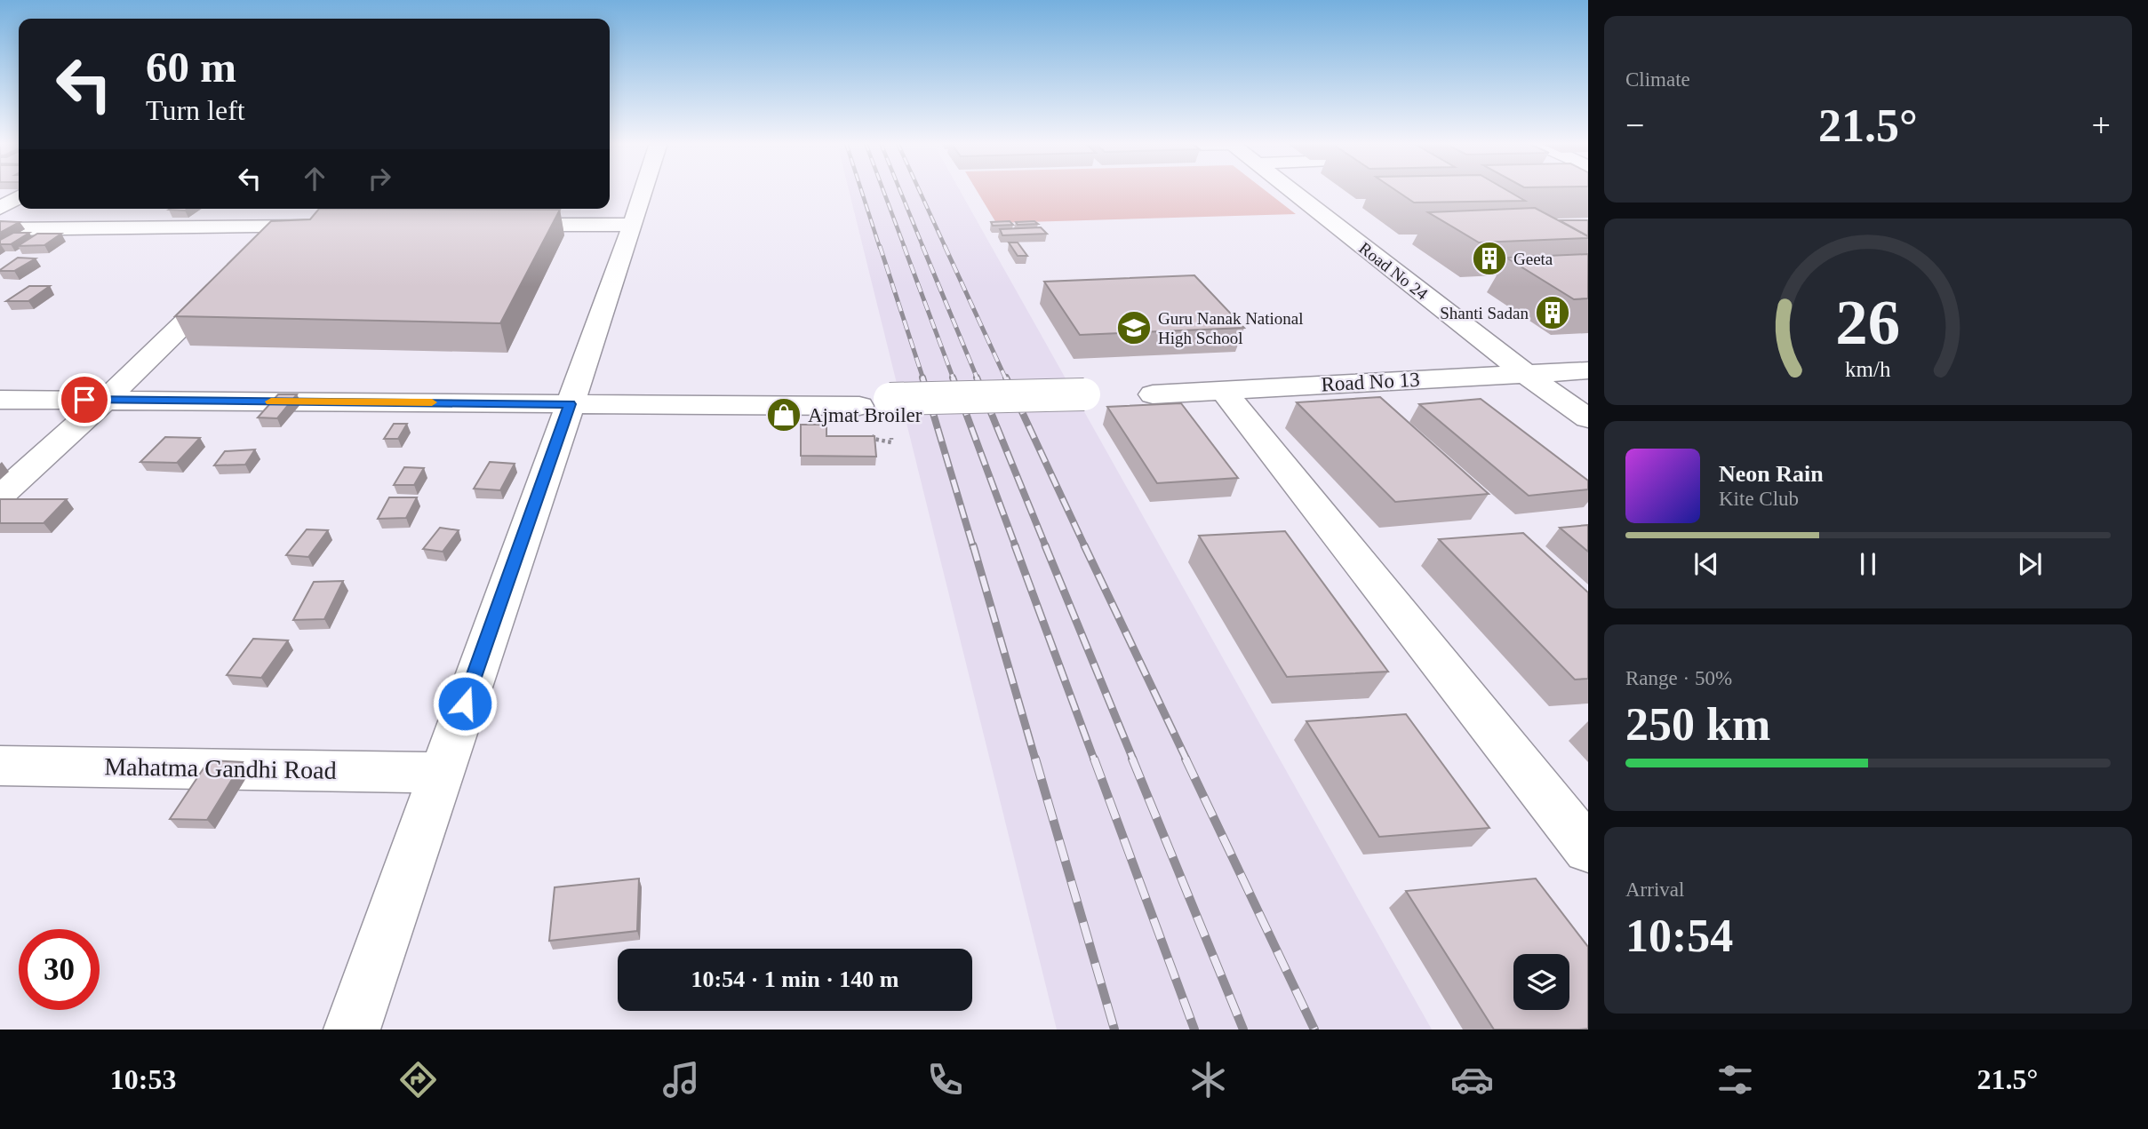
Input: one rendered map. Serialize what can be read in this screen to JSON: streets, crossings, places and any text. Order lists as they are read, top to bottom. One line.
{"streets":{"street":["Road No 24","Road No 13","Mahatma Gandhi Road"]},"crossings":[["Road No 24","Road No 13"]],"places":{"building":["Geeta","Shanti Sadan"],"school or university":["Guru Nanak National High School"],"shop":["Ajmat Broiler"]},"page":{"tile":["Climate",["Range · 50%","250 km"],["Arrival","10:54"]],"turn":["60 m","Turn left"],"heat":["−","21.5°","+"],"song":["Neon Rain","Kite Club"],"limit":"30","trip":"10:54 · 1 min · 140 m","tabs":["10:53","21.5°"],"gauge":["26","km/h"]}}
